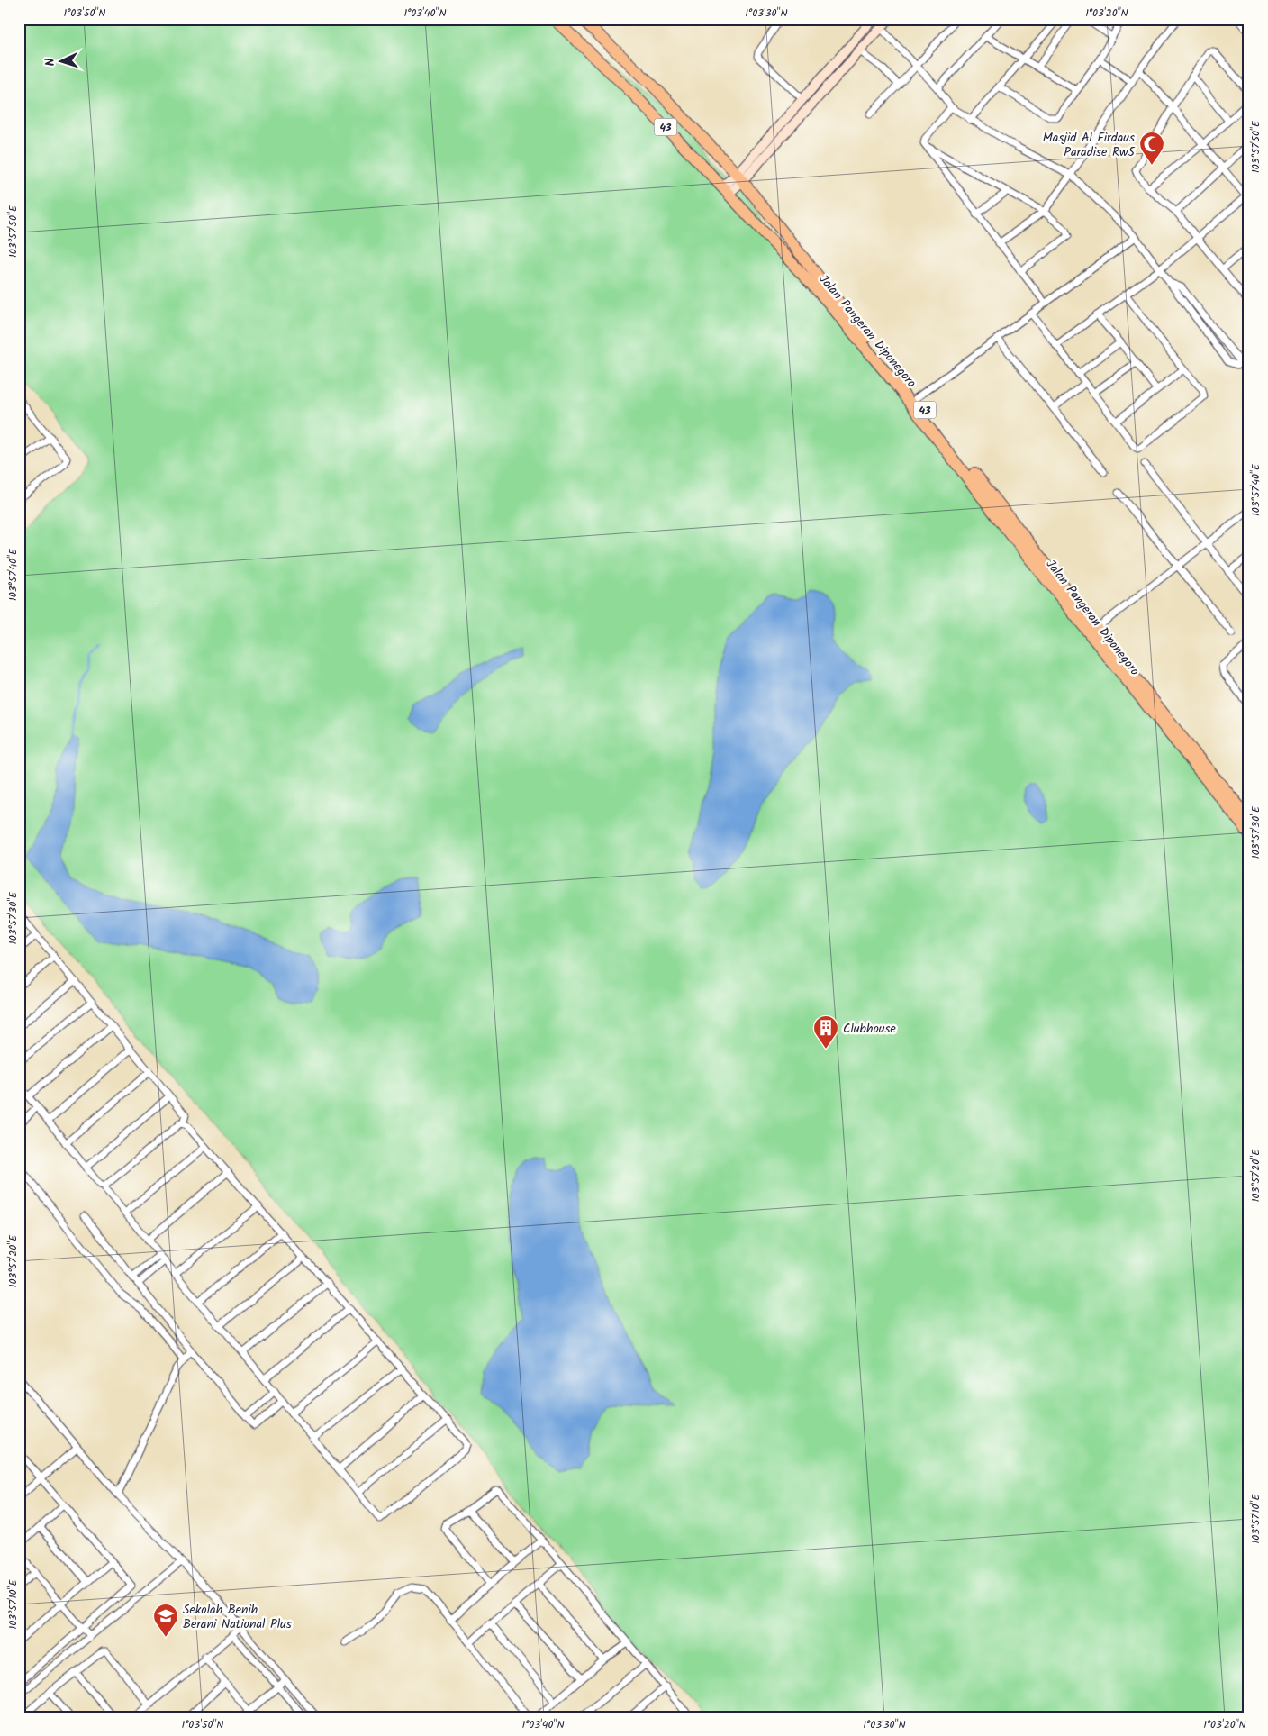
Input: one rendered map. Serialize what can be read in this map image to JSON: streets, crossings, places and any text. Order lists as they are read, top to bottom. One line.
{"streets":{"highway":["43","Jalan Pangeran Diponegoro"]},"places":{"mosque":["Masjid Al Firdaus Paradise Rw5"],"building":["Clubhouse"],"school or university":["Sekolah Benih Berani National Plus"]},"north":"left","coordinates":["1°03'50\"N","1°03'40\"N","1°03'30\"N","1°03'20\"N","103°57'50\"E","103°57'40\"E","103°57'30\"E","103°57'20\"E","103°57'10\"E"]}
